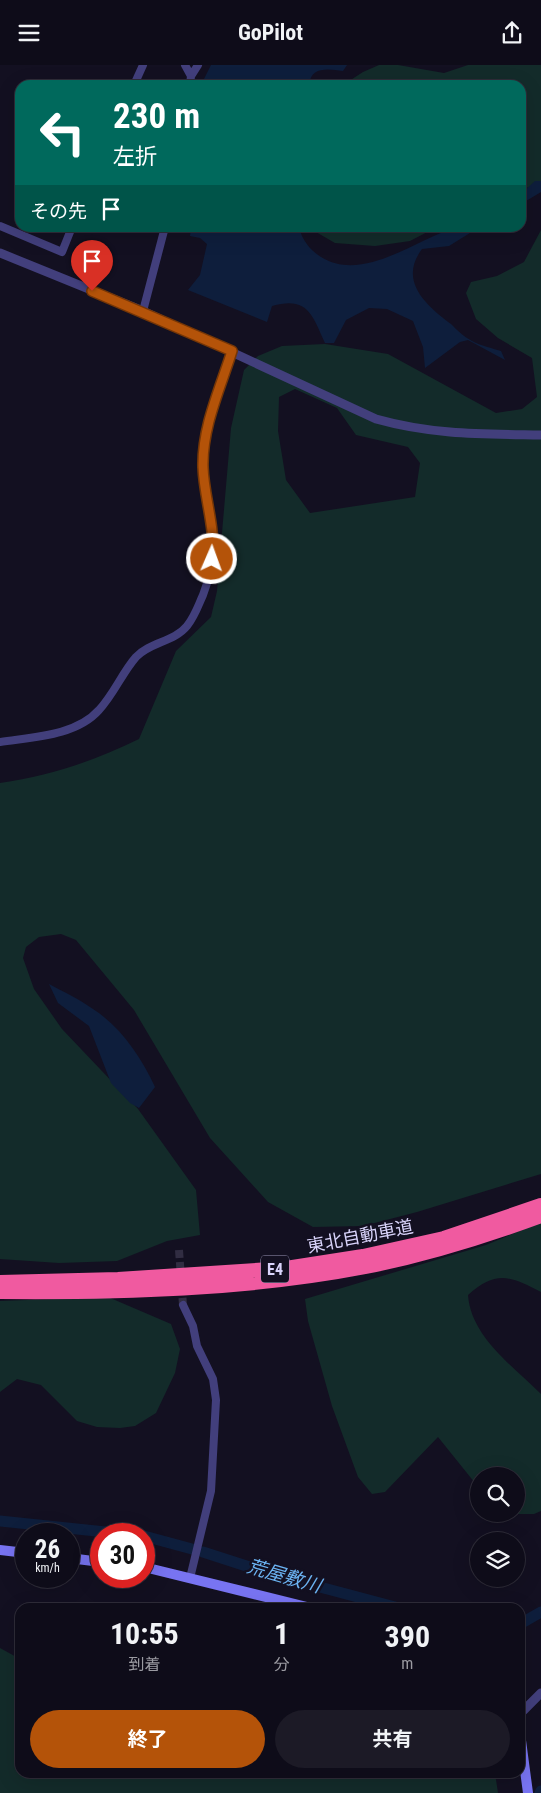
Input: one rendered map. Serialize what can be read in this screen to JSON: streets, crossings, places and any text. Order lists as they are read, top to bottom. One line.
{"streets":{"highway":["東北自動車道","E4"]},"water":["荒屋敷川"],"page":{"header":"GoPilot","turn":["230 m","左折"],"then":"その先","speed":"26 km/h","limit":"30","eta":["10:55","到着","1","分","390","m"],"buttons":["終了","共有"]}}
